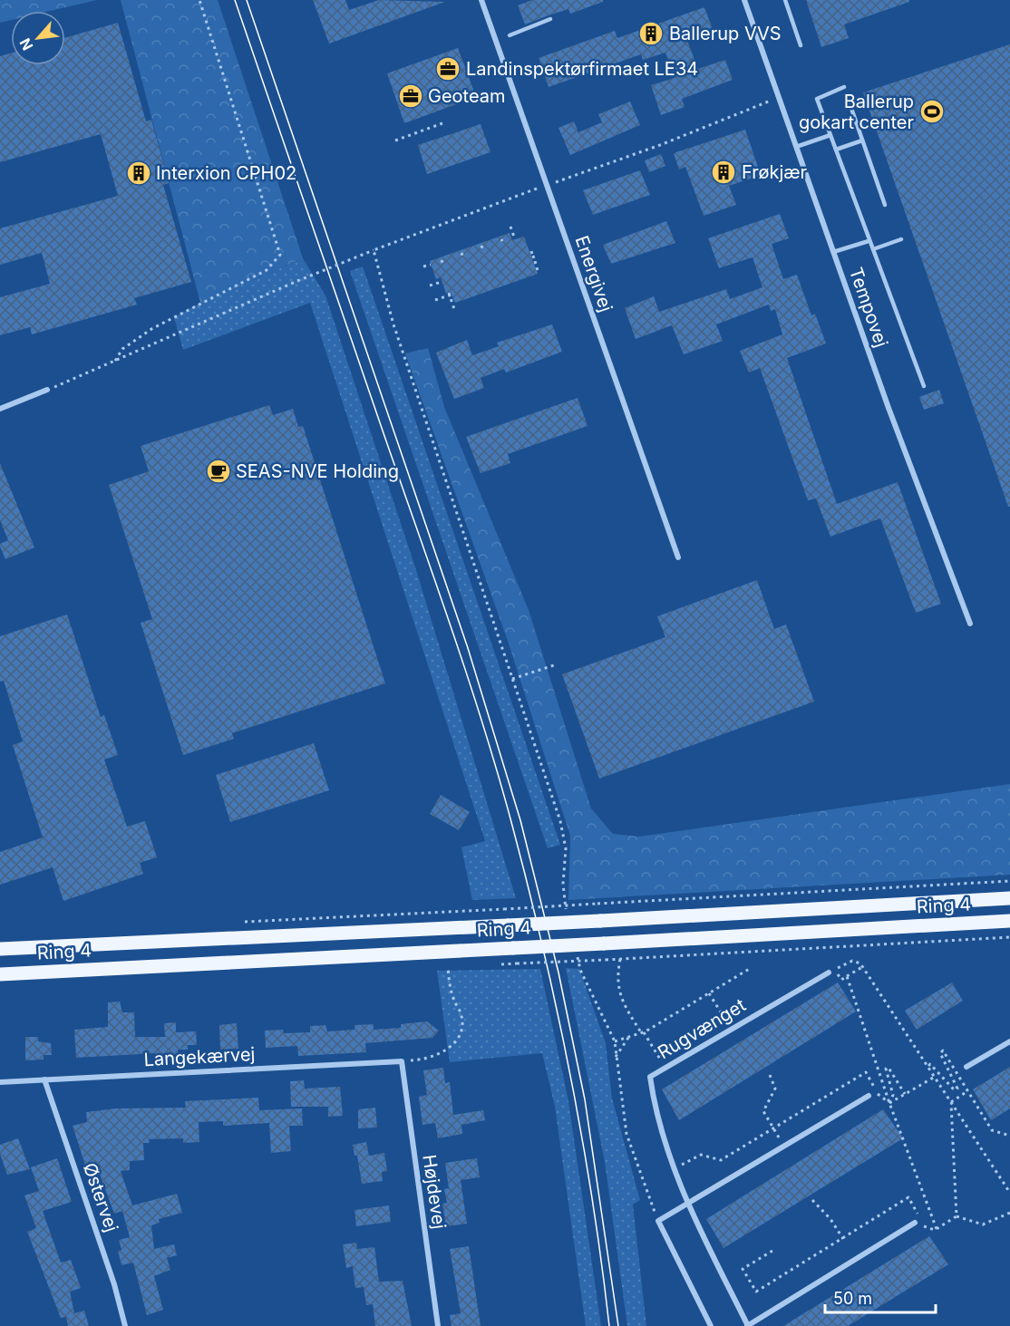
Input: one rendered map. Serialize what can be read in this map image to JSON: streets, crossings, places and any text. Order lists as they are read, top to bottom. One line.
{"streets":{"main road":["Ring 4"],"street":["Energivej","Tempovej","Rugvænget","Langekærvej","Højdevej","Østervej"]},"crossings":[["Langekærvej","Højdevej"],["Langekærvej","Østervej"]],"places":{"building":["Ballerup VVS","Frøkjær","Interxion CPH02"],"office":["Landinspektørfirmaet LE34","Geoteam"],"sports":["Ballerup gokart center"],"cafe":["SEAS-NVE Holding"]},"scale_bar":"50 m","north":"bottom left"}
